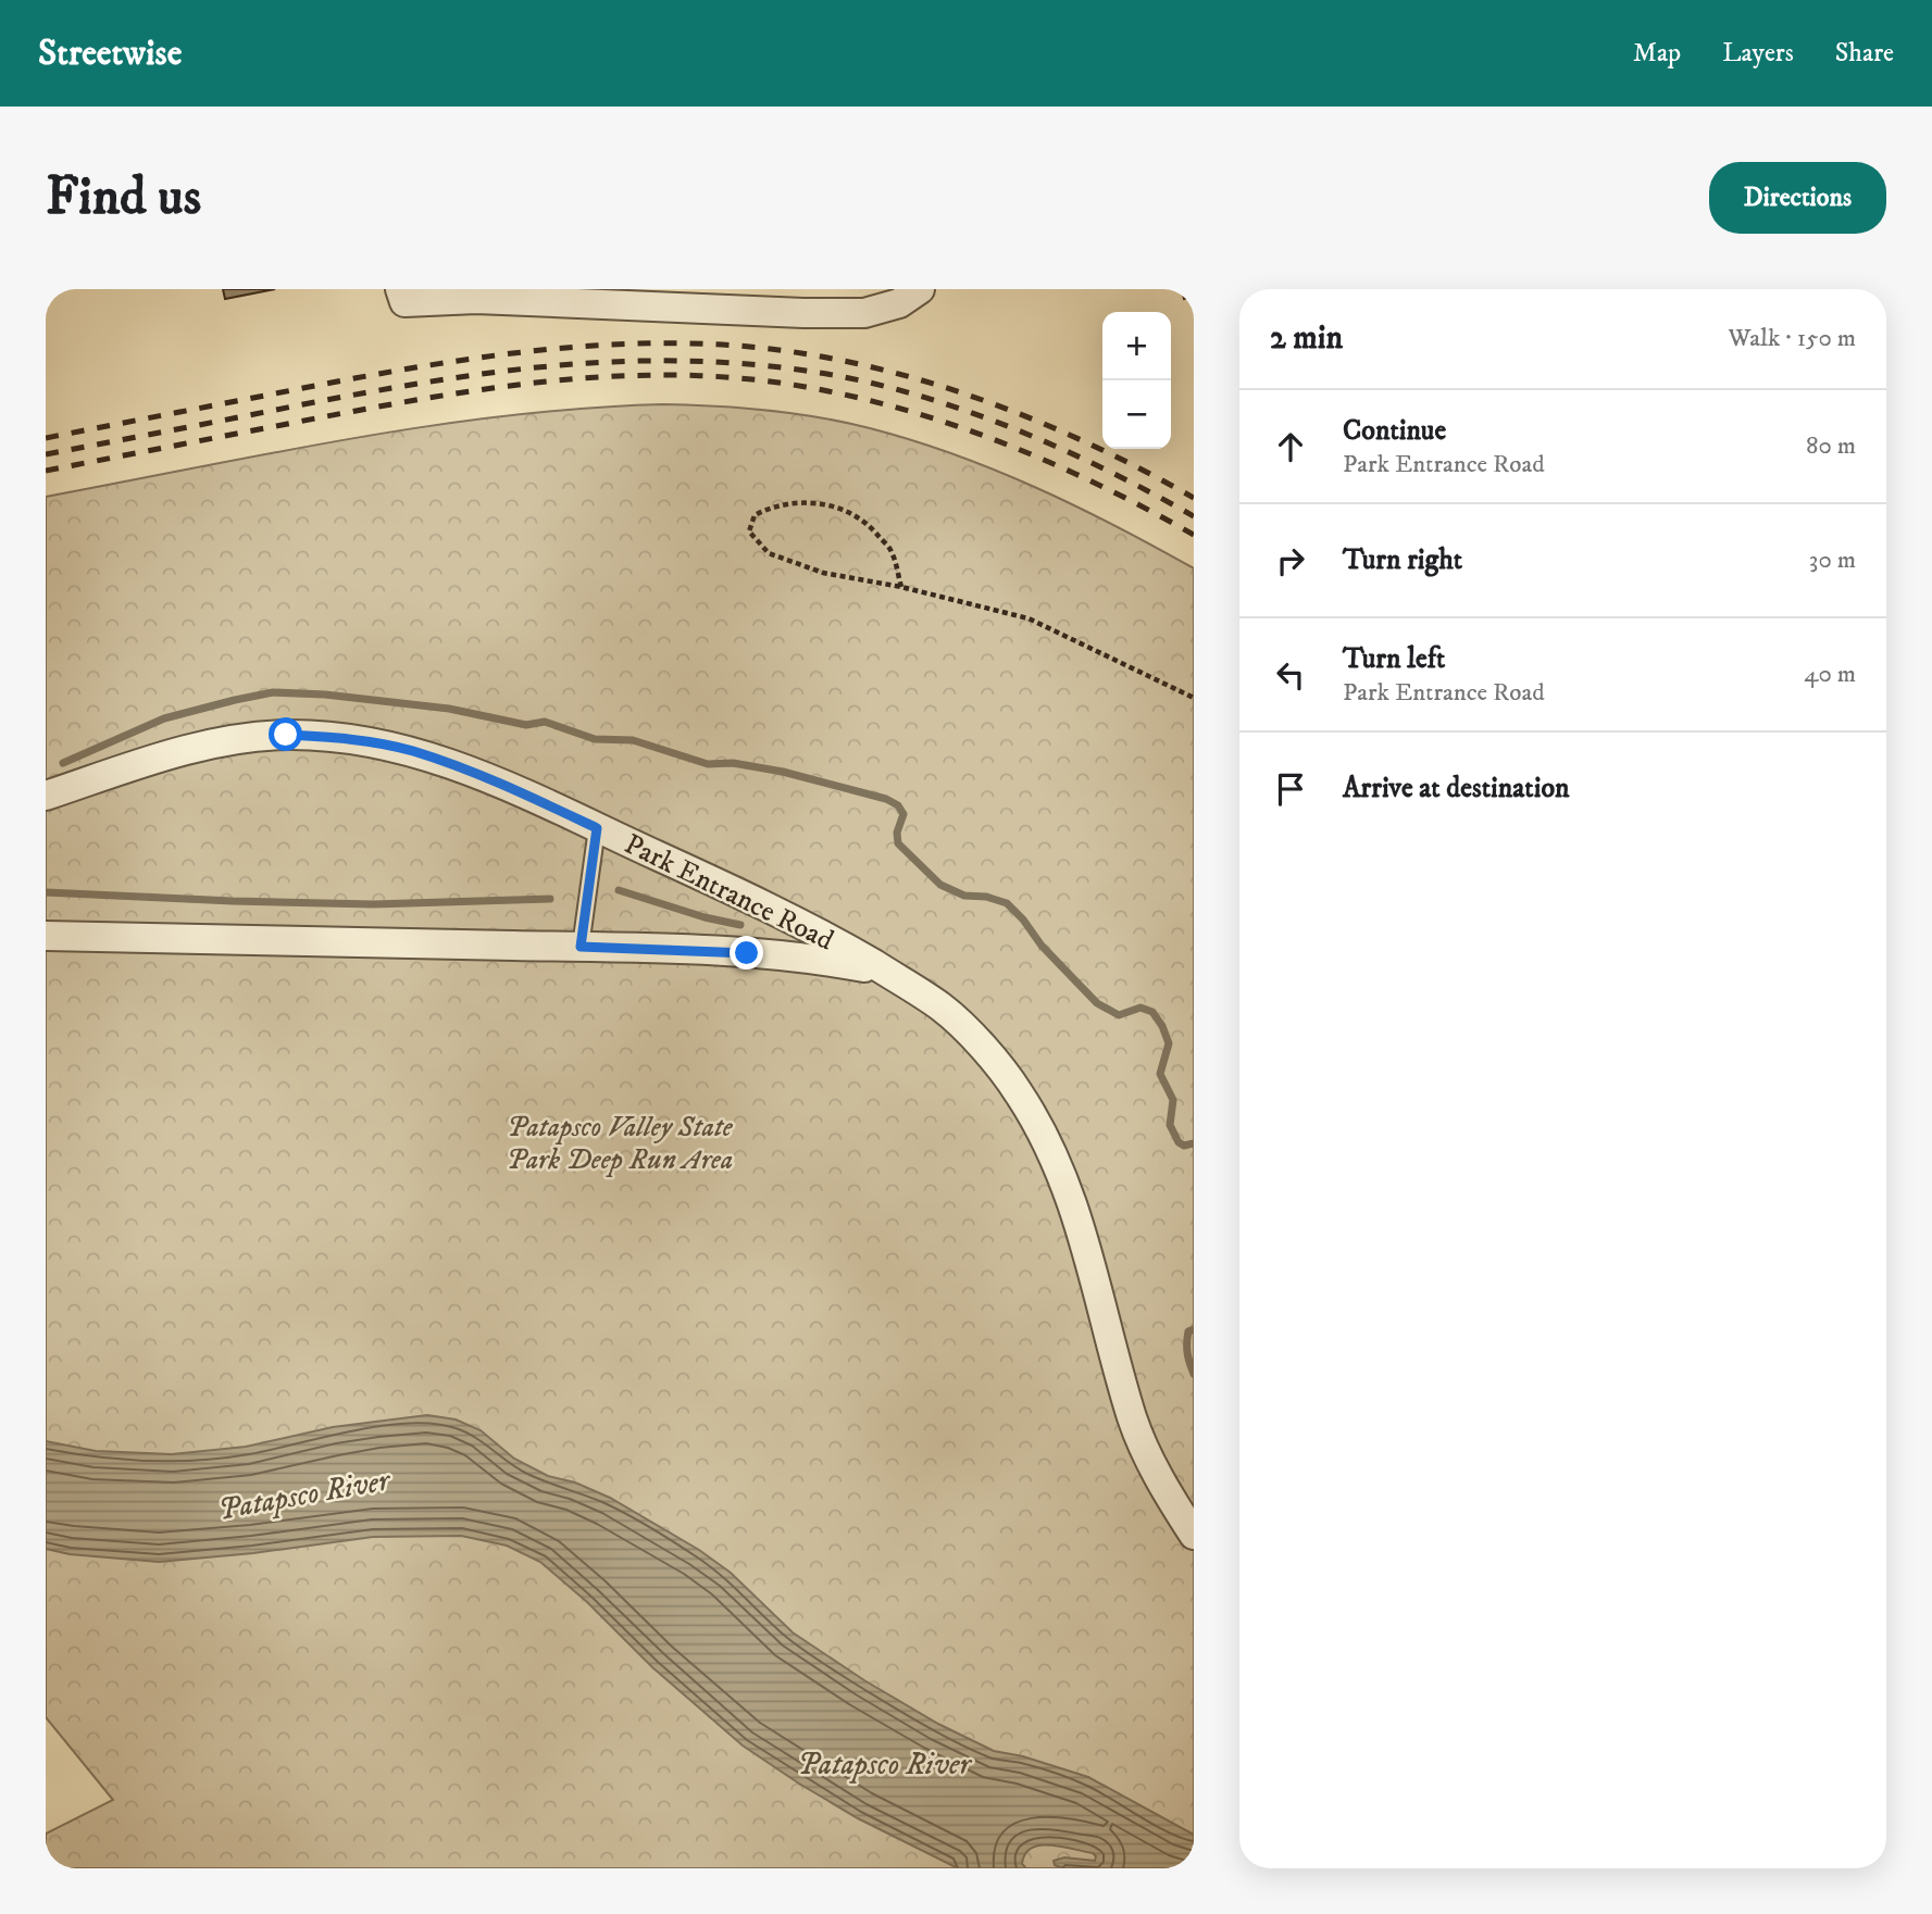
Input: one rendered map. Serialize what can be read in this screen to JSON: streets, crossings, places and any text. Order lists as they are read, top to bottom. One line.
{"streets":{"street":["Park Entrance Road"]},"water":["Patapsco River"],"parks":["Patapsco Valley State Park Deep Run Area"],"page":{"header":"Streetwise","nav":["Map","Layers","Share"],"buttons":"Directions","title":"Find us","heading":["2 min","Walk · 150 m"],"map_buttons":["+","−"],"list":[["Continue","Park Entrance Road","80 m"],["Turn right","30 m"],["Turn left","Park Entrance Road","40 m"],"Arrive at destination"]}}
